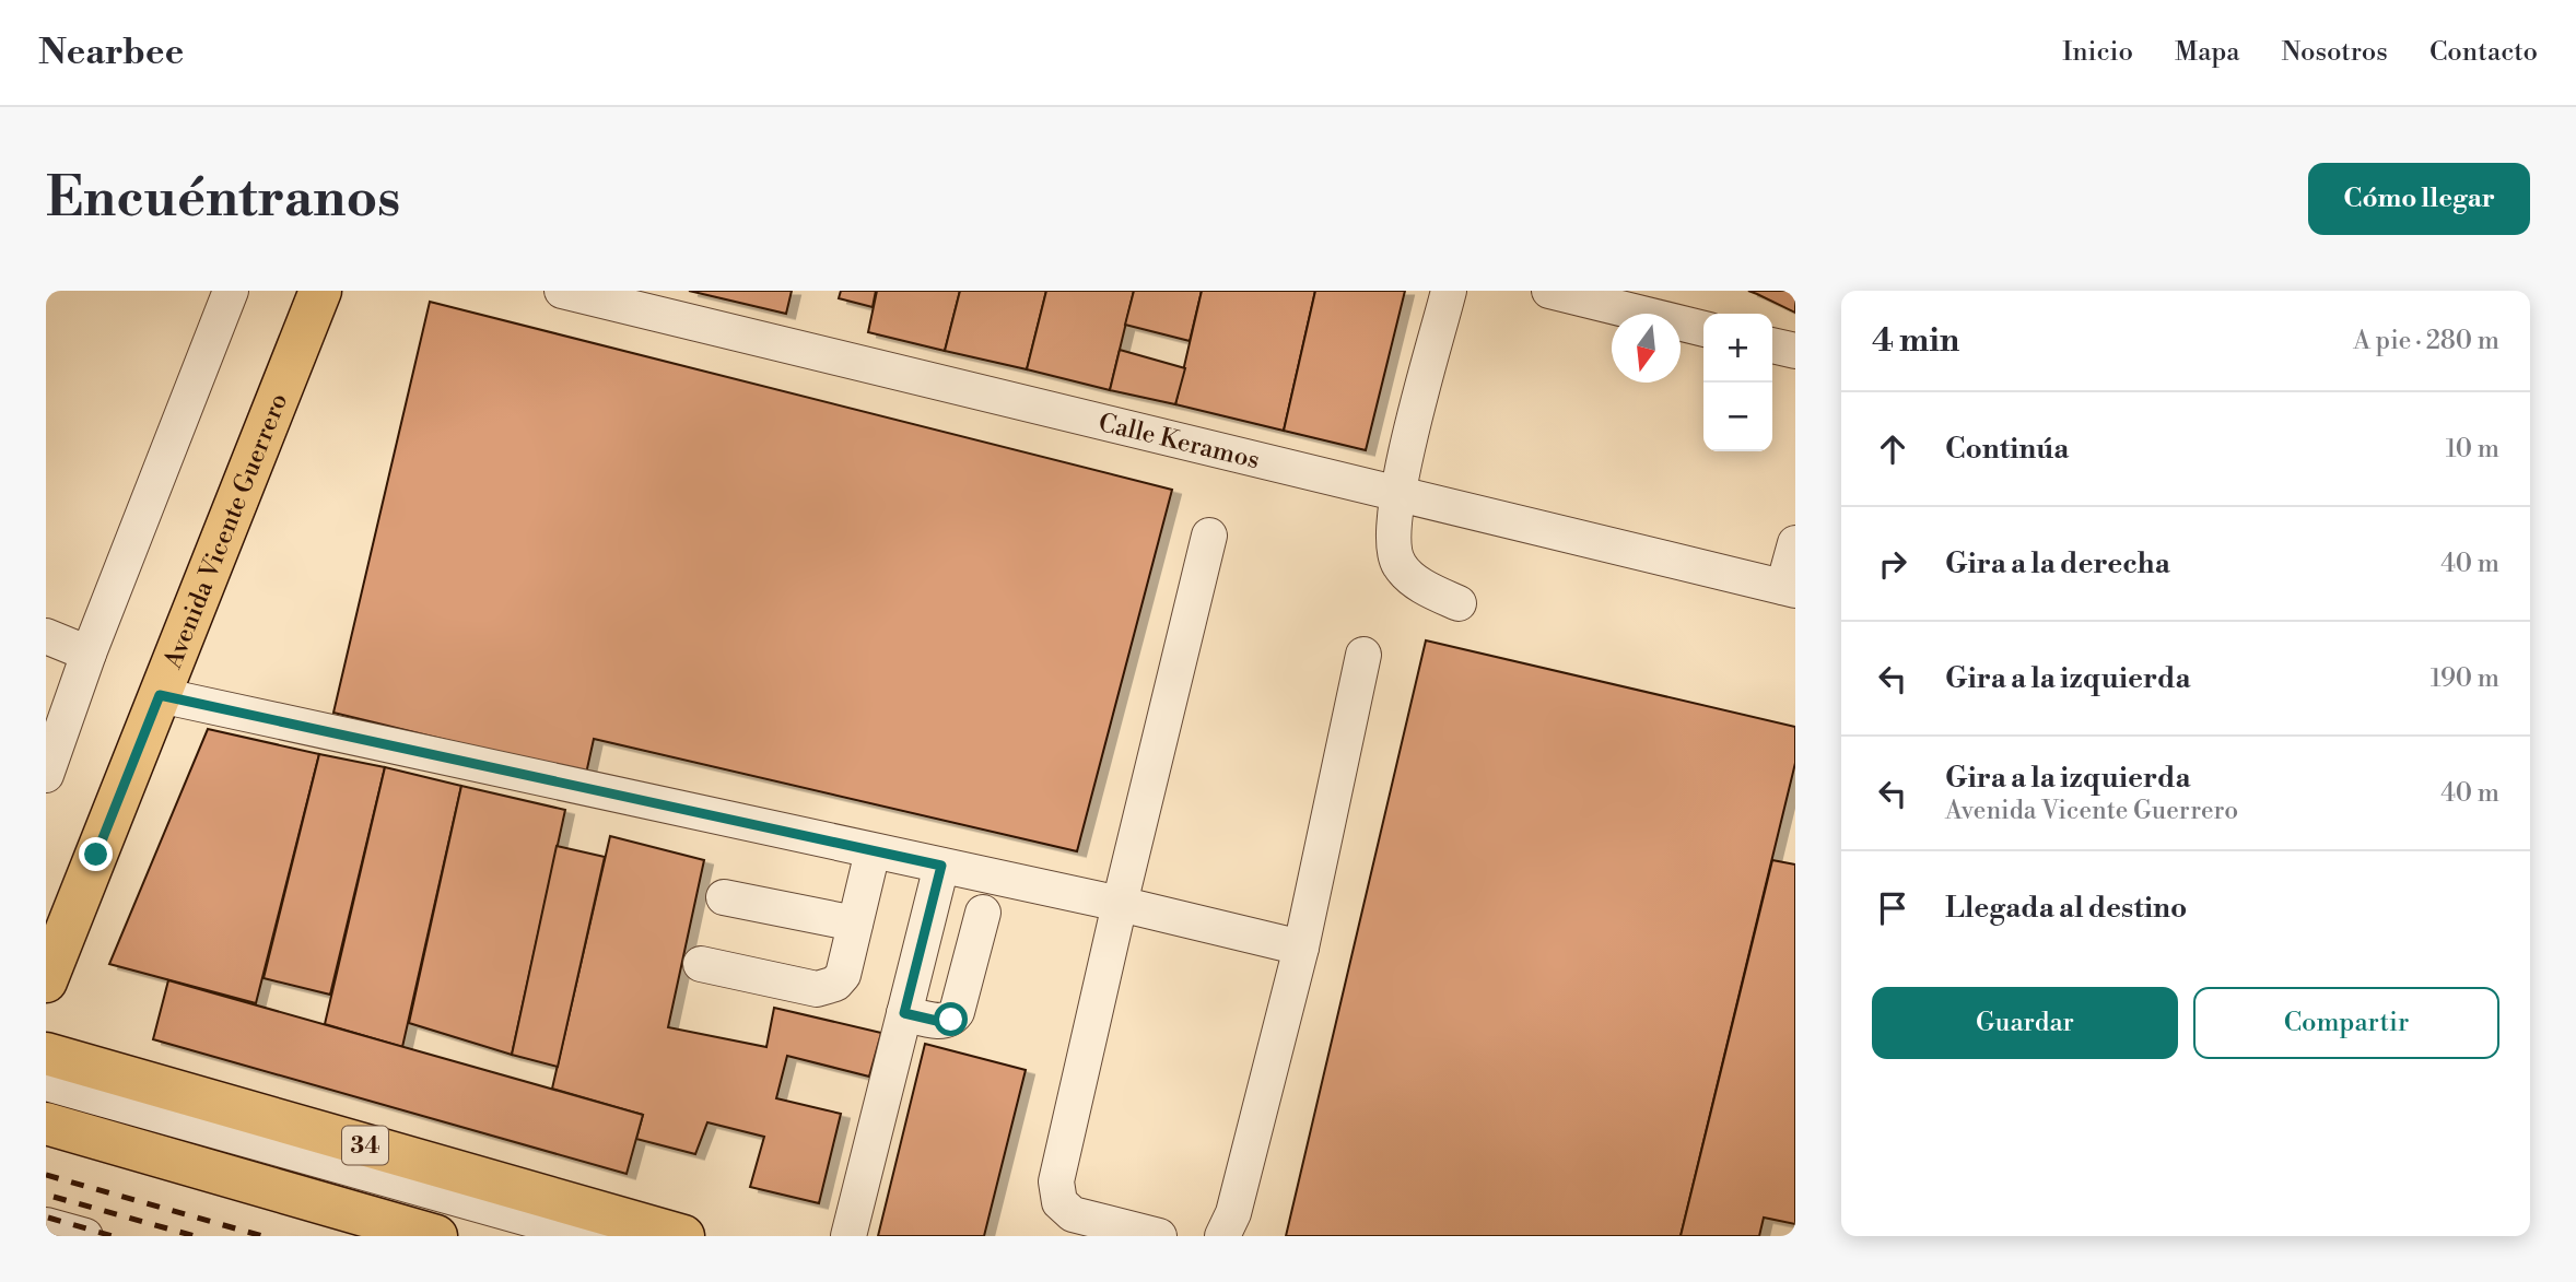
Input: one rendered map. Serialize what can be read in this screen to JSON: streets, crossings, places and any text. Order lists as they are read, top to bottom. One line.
{"streets":{"main road":["Avenida Vicente Guerrero","34"],"street":["Calle Keramos"]},"north":"bottom","page":{"header":"Nearbee","nav":["Inicio","Mapa","Nosotros","Contacto"],"buttons":["Cómo llegar",["Guardar","Compartir"]],"title":"Encuéntranos","heading":["4 min","A pie · 280 m"],"map_buttons":["+","−"],"list":[["Continúa","10 m"],["Gira a la derecha","40 m"],["Gira a la izquierda","190 m"],["Gira a la izquierda","Avenida Vicente Guerrero","40 m"],"Llegada al destino"]}}
